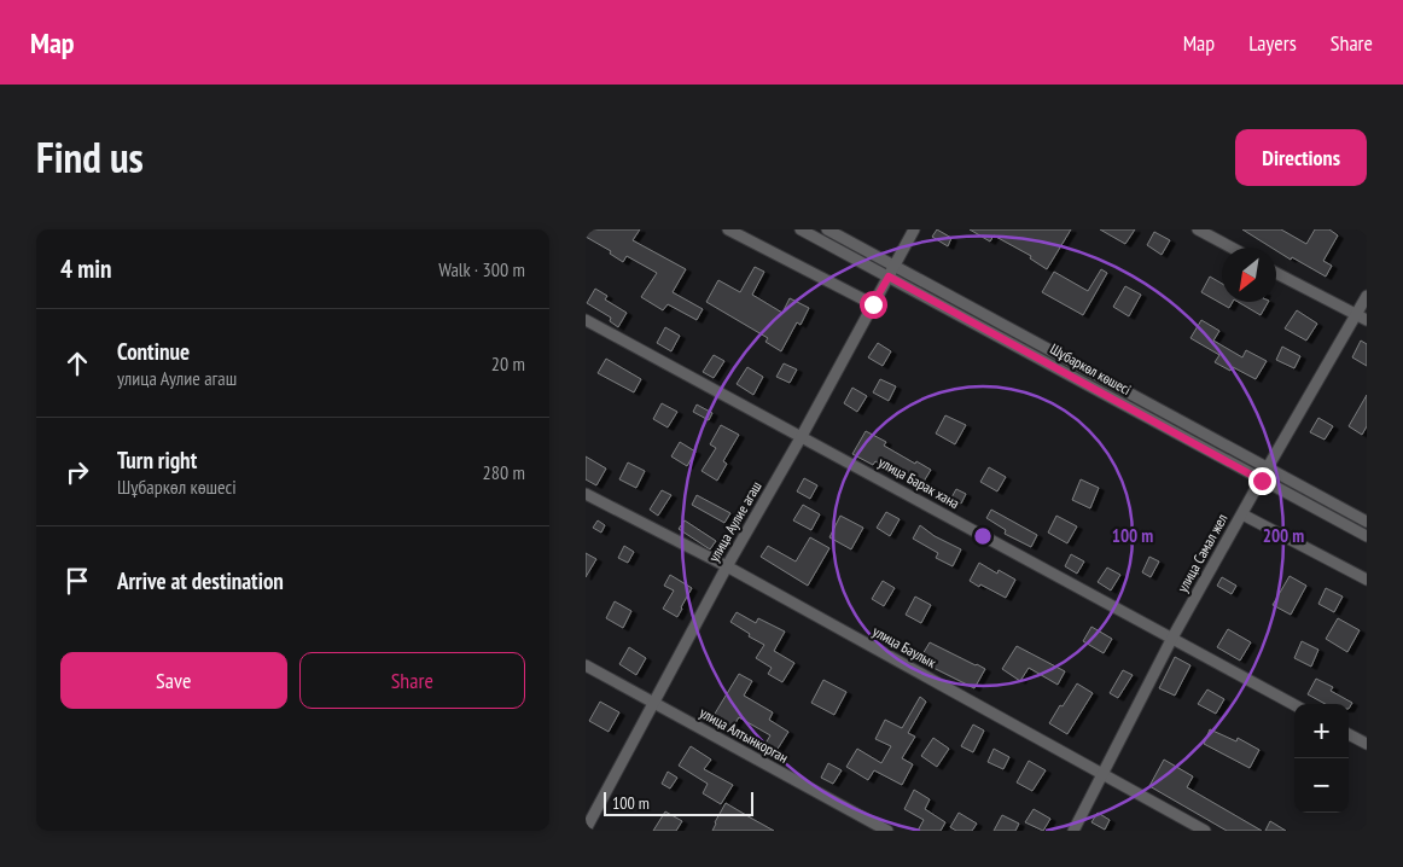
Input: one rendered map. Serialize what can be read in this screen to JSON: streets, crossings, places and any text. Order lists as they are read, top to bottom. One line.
{"streets":{"street":["Шұбаркөл көшесі","улица Барак хана","улица Аулие агаш","улица Самал жел","улица Баулык","улица Алтынкорган"]},"crossings":[["Шұбаркөл көшесі","улица Аулие агаш"],["Шұбаркөл көшесі","улица Самал жел"],["улица Барак хана","улица Аулие агаш"],["улица Барак хана","улица Самал жел"],["улица Аулие агаш","улица Баулык"],["улица Аулие агаш","улица Алтынкорган"],["улица Самал жел","улица Баулык"]],"scale_bar":"100 m","north":"bottom left","page":{"header":"Map","nav":["Map","Layers","Share"],"title":"Find us","buttons":["Directions",["Save","Share"]],"heading":["4 min","Walk · 300 m"],"list":[["Continue","улица Аулие агаш","20 m"],["Turn right","Шұбаркөл көшесі","280 m"],"Arrive at destination"],"map_buttons":["+","−"],"scale":"100 m"},"rings":["100 m","200 m"]}
